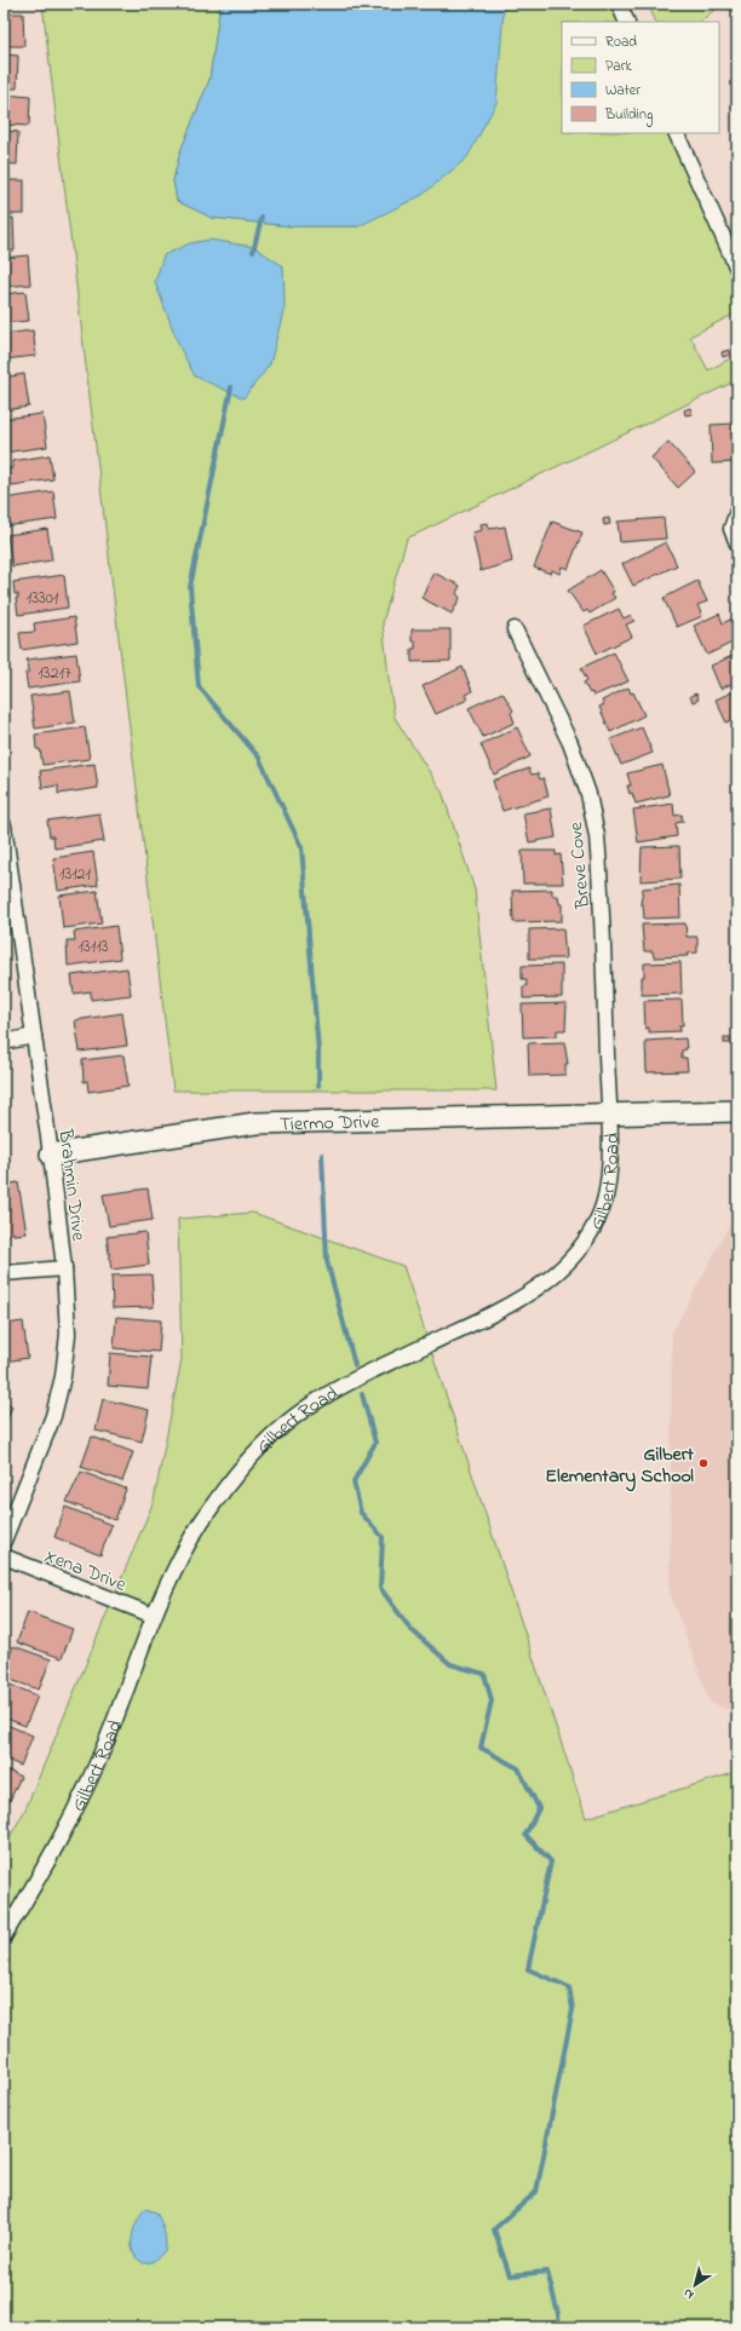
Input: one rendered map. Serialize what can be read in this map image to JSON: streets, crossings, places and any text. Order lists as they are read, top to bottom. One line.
{"streets":{"street":["Breve Cove","Tiermo Drive","Gilbert Road","Brahmin Drive","Xena Drive"]},"crossings":[["Breve Cove","Tiermo Drive"],["Breve Cove","Gilbert Road"],["Tiermo Drive","Gilbert Road"],["Tiermo Drive","Brahmin Drive"],["Gilbert Road","Xena Drive"]],"places":["Gilbert Elementary School"],"house_numbers":["13301","13217","13121","13113"],"legend":["Road","Park","Water","Building"],"north":"bottom left"}
